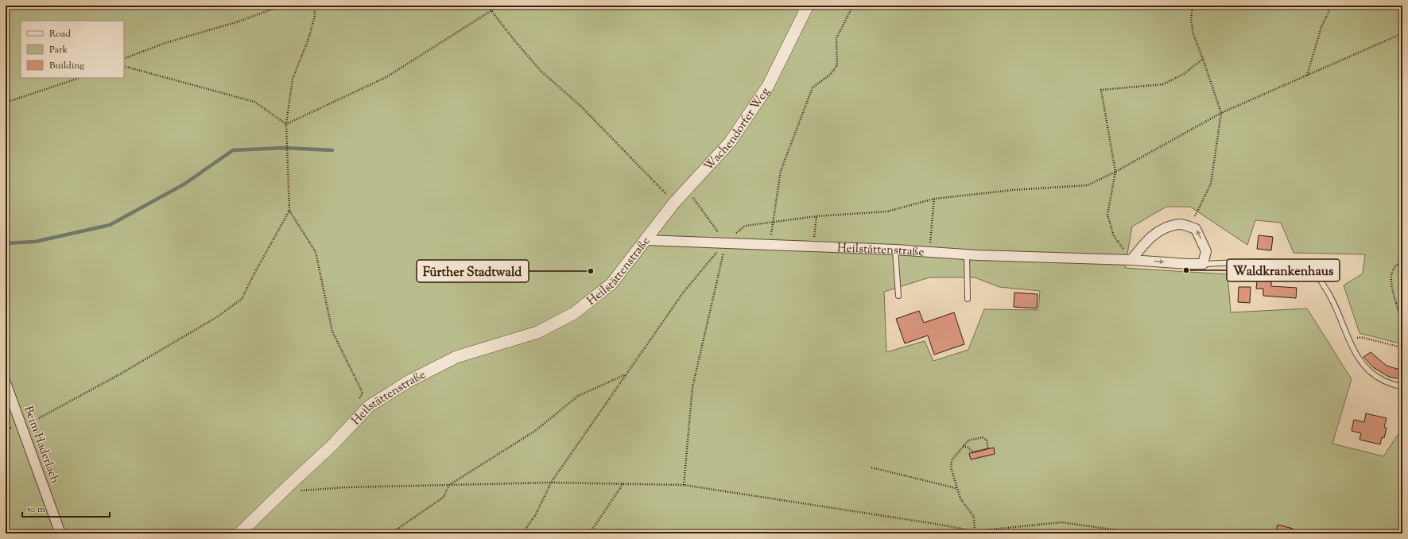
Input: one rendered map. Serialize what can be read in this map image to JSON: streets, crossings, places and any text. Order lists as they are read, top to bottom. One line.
{"streets":{"street":["Wachendorfer Weg","Heilstättenstraße","Beim Haderlach"]},"crossings":[["Wachendorfer Weg","Heilstättenstraße"]],"places":["Waldkrankenhaus","Fürther Stadtwald"],"legend":["Road","Park","Building"],"scale_bar":"50 m"}
